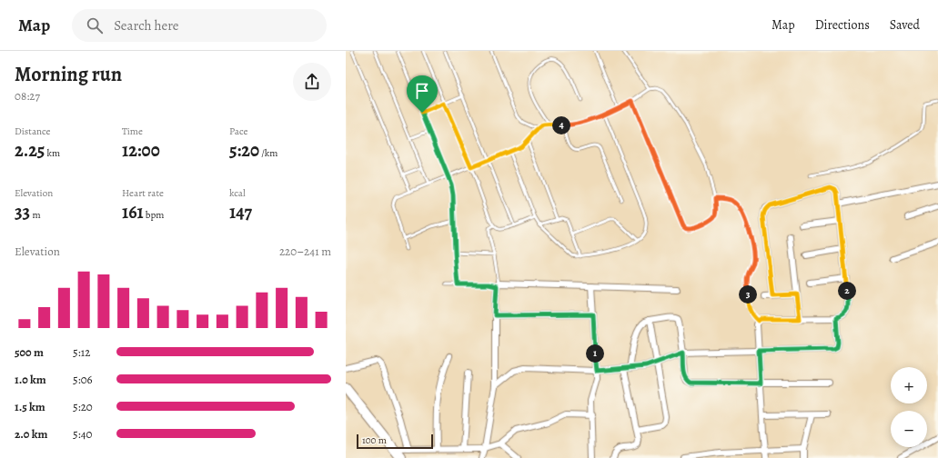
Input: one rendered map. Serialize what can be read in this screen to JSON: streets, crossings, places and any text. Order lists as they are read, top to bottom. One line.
{"scale_bar":"100 m","page":{"header":"Map","search":"Search here","nav":["Map","Directions","Saved"],"heading":["Morning run","08:27"],"stats":[["Distance","2.25 km"],["Time","12:00"],["Pace","5:20 /km"],["Elevation","33 m"],["Heart rate","161 bpm"],["kcal","147"]],"pins":["4","2","3","1"],"chart":["Elevation","220–241 m"],"list":[{"name":"500 m","note":"5:12"},{"name":"1.0 km","note":"5:06"},{"name":"1.5 km","note":"5:20"},{"name":"2.0 km","note":"5:40"}],"map_buttons":["+","−"],"scale":"100 m"}}
